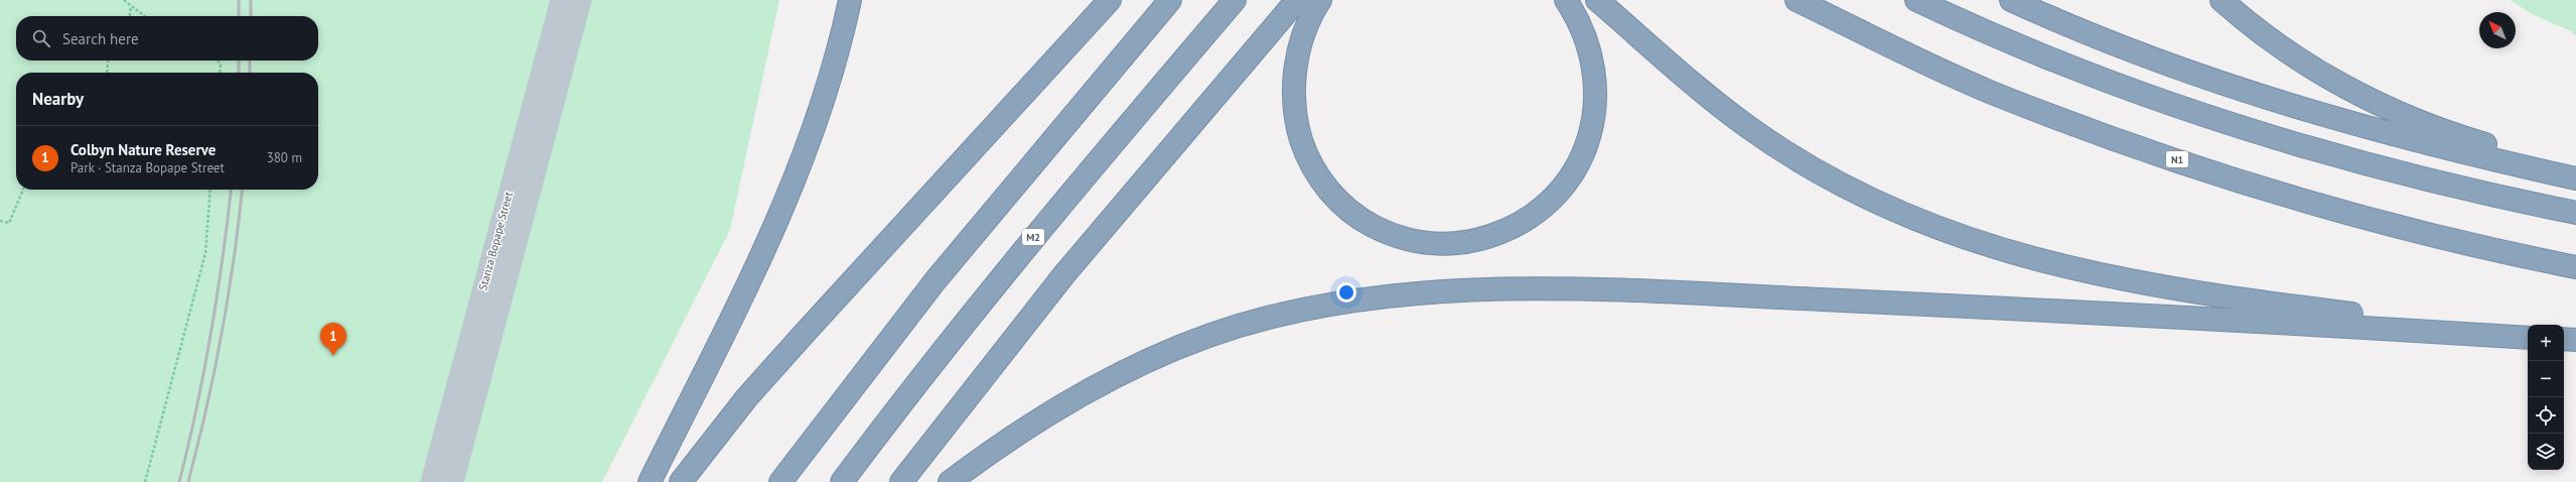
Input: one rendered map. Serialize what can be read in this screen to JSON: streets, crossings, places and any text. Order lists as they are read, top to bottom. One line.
{"streets":{"highway":["N1","M2"],"main road":["Stanza Bopape Street"]},"north":"top left","page":{"search":"Search here","heading":"Nearby","list":[{"mark":"1","name":"Colbyn Nature Reserve","note":"Park · Stanza Bopape Street","value":"380 m"}],"pins":"1","map_buttons":["+","−"]}}
